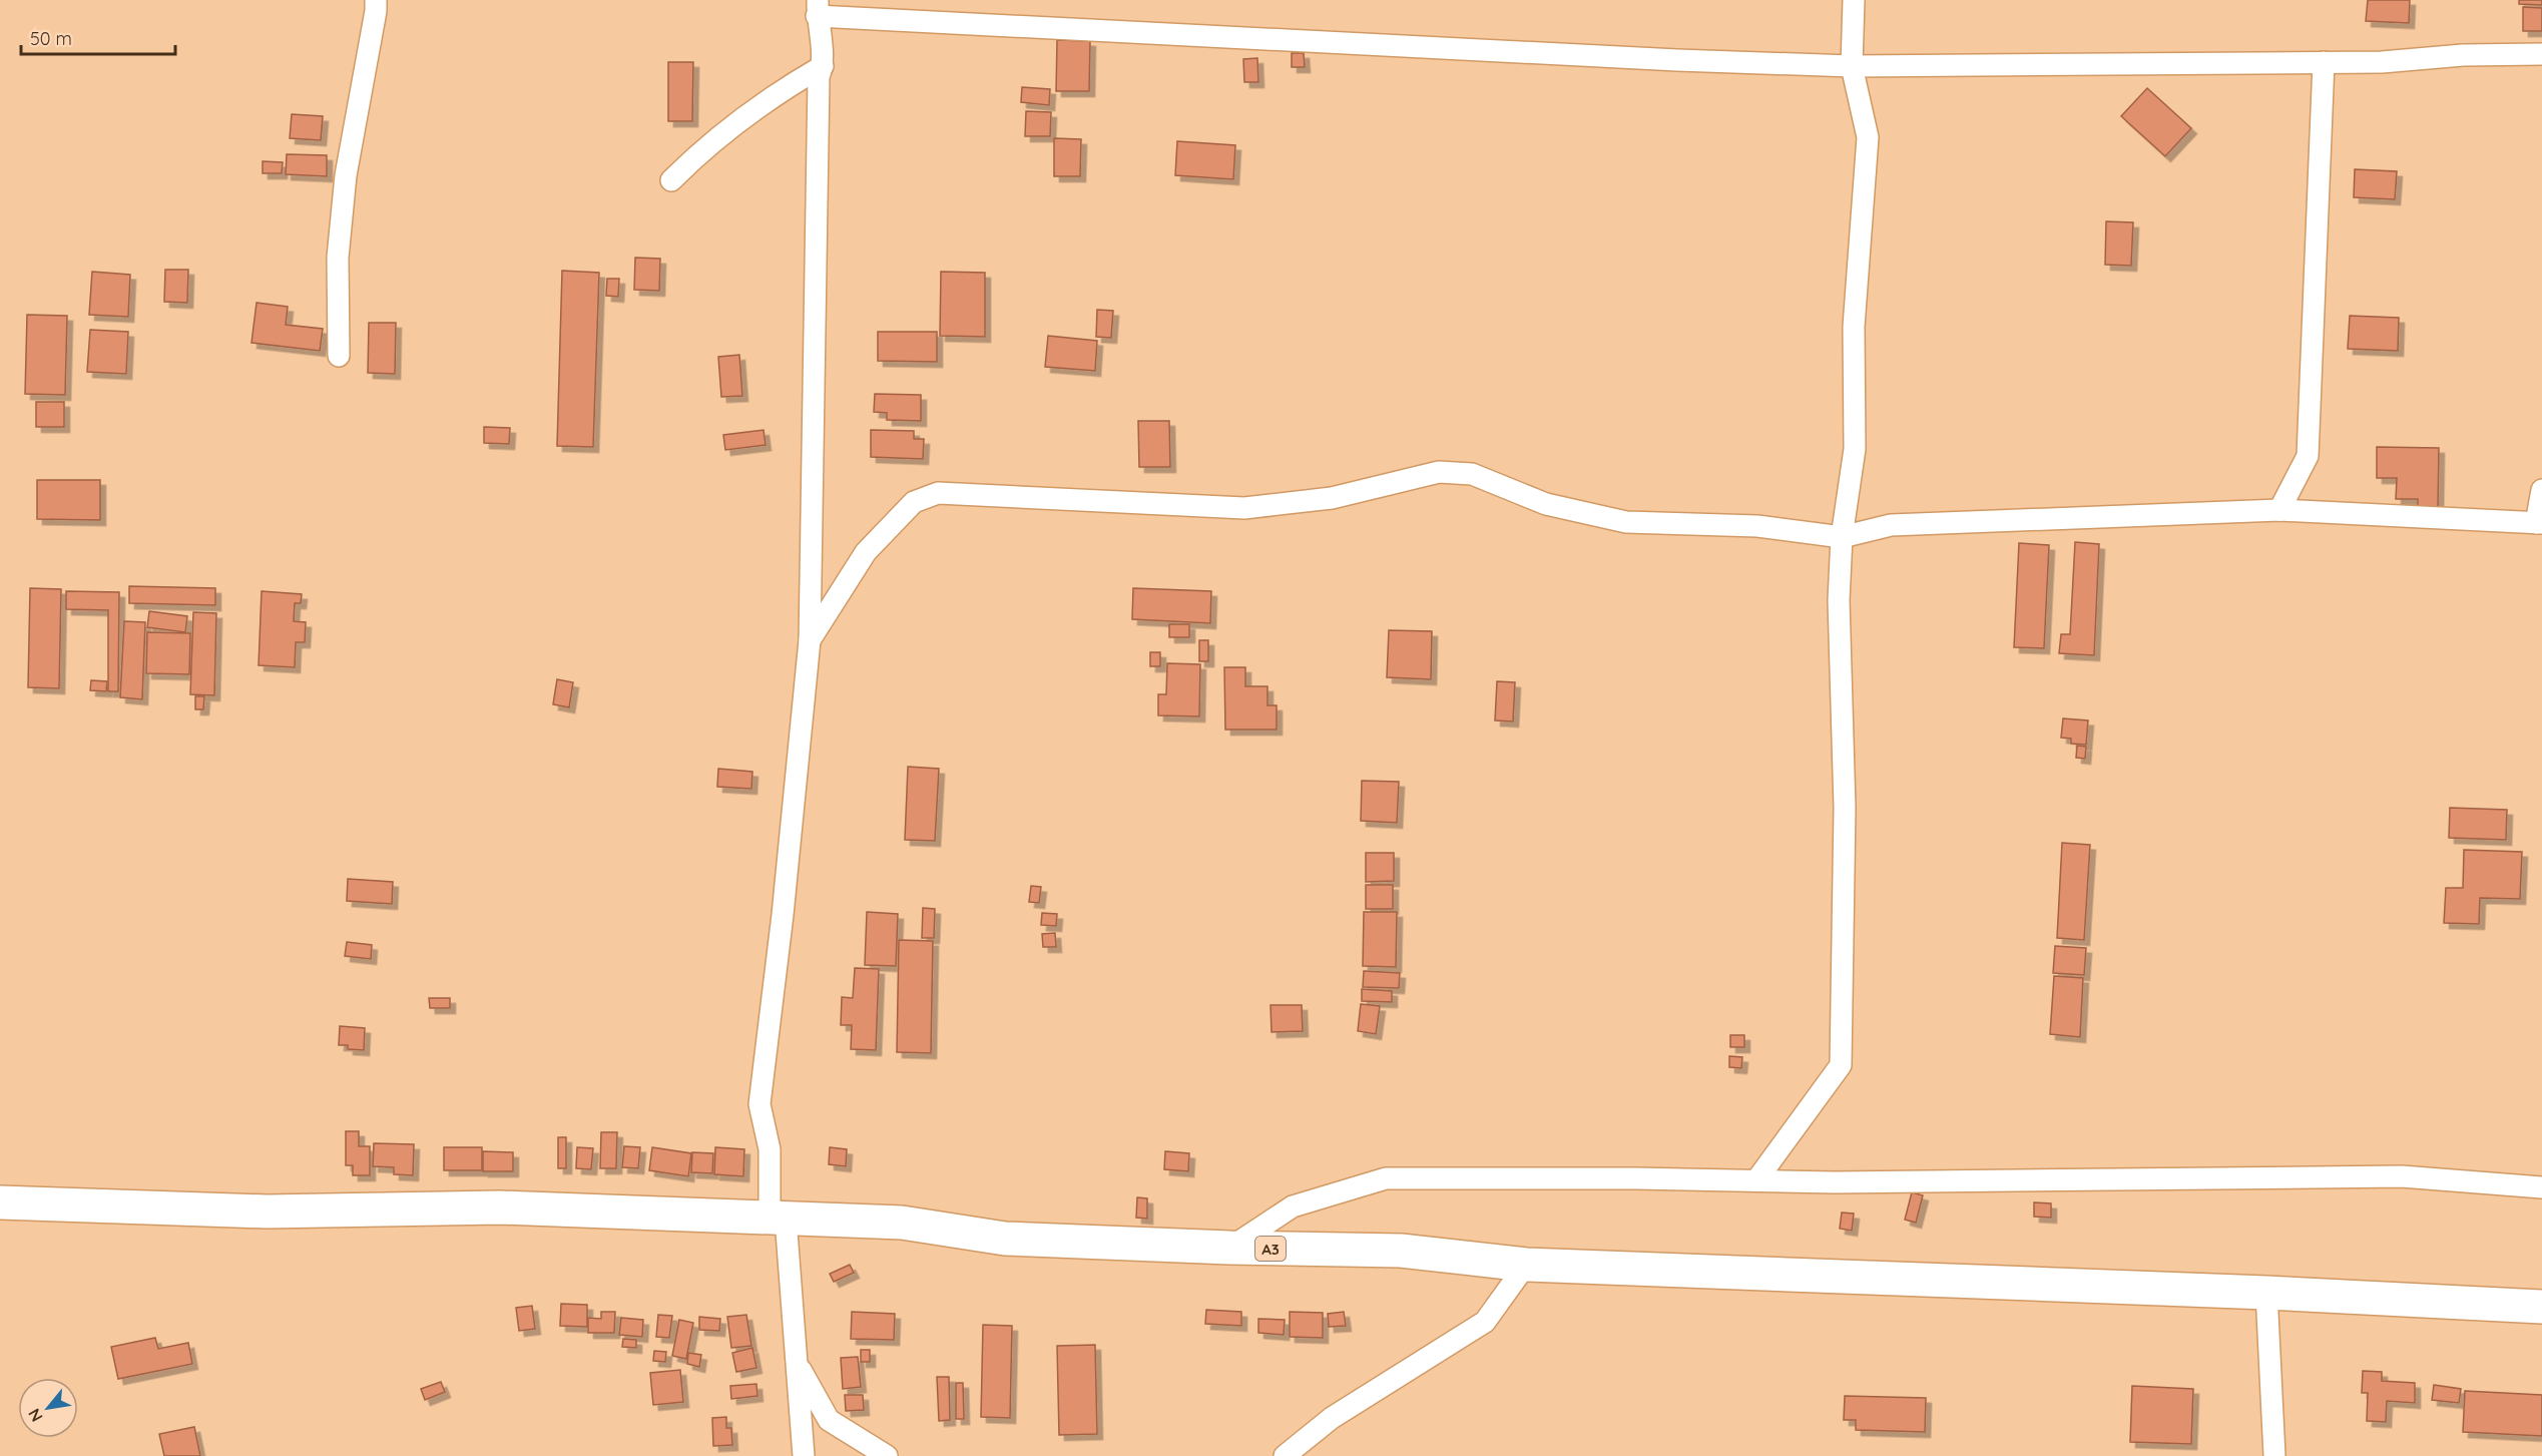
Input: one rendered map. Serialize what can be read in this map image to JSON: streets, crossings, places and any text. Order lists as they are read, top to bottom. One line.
{"streets":{"highway":["A3"]},"scale_bar":"50 m","north":"bottom left"}
